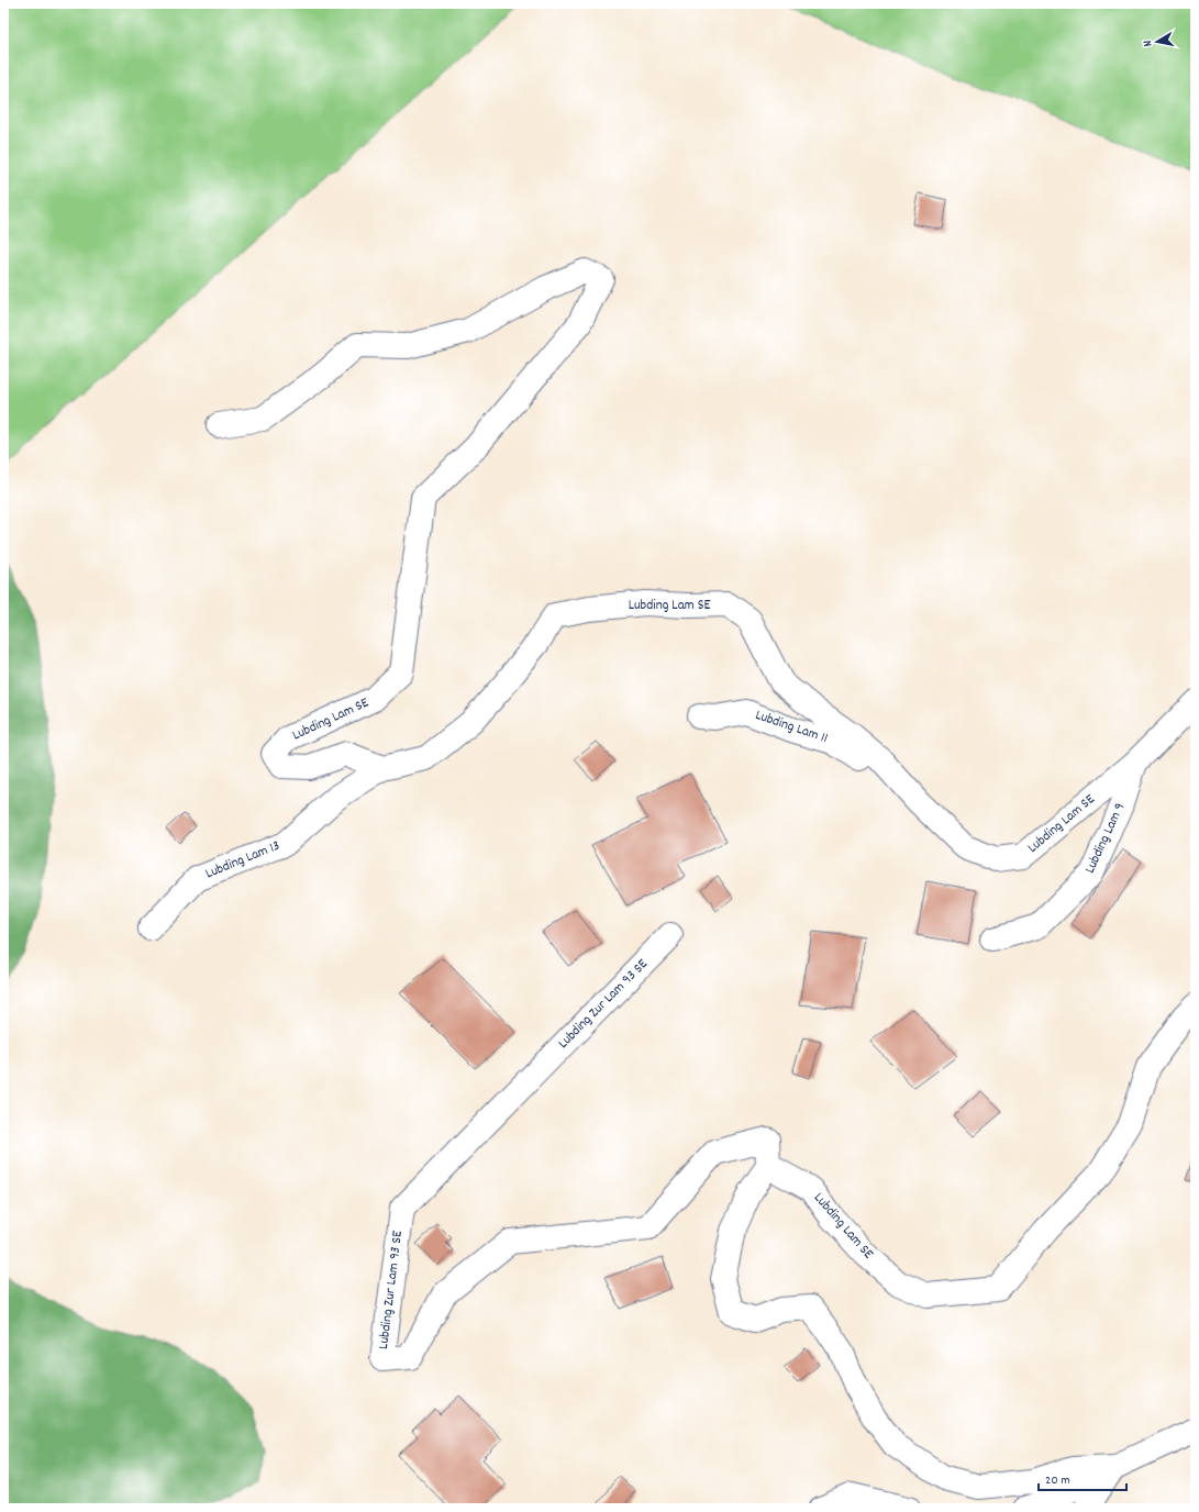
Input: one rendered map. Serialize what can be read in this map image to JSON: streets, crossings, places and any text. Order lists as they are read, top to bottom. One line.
{"streets":{"street":["Lubding Lam SE","Lubding Lam 11","Lubding Lam 9","Lubding Lam 13","Lubding Zur Lam 93 SE"]},"crossings":[["Lubding Lam SE","Lubding Lam 11"],["Lubding Lam SE","Lubding Lam 9"],["Lubding Lam SE","Lubding Lam 13"],["Lubding Lam SE","Lubding Zur Lam 93 SE"]],"scale_bar":"20 m","north":"left"}
